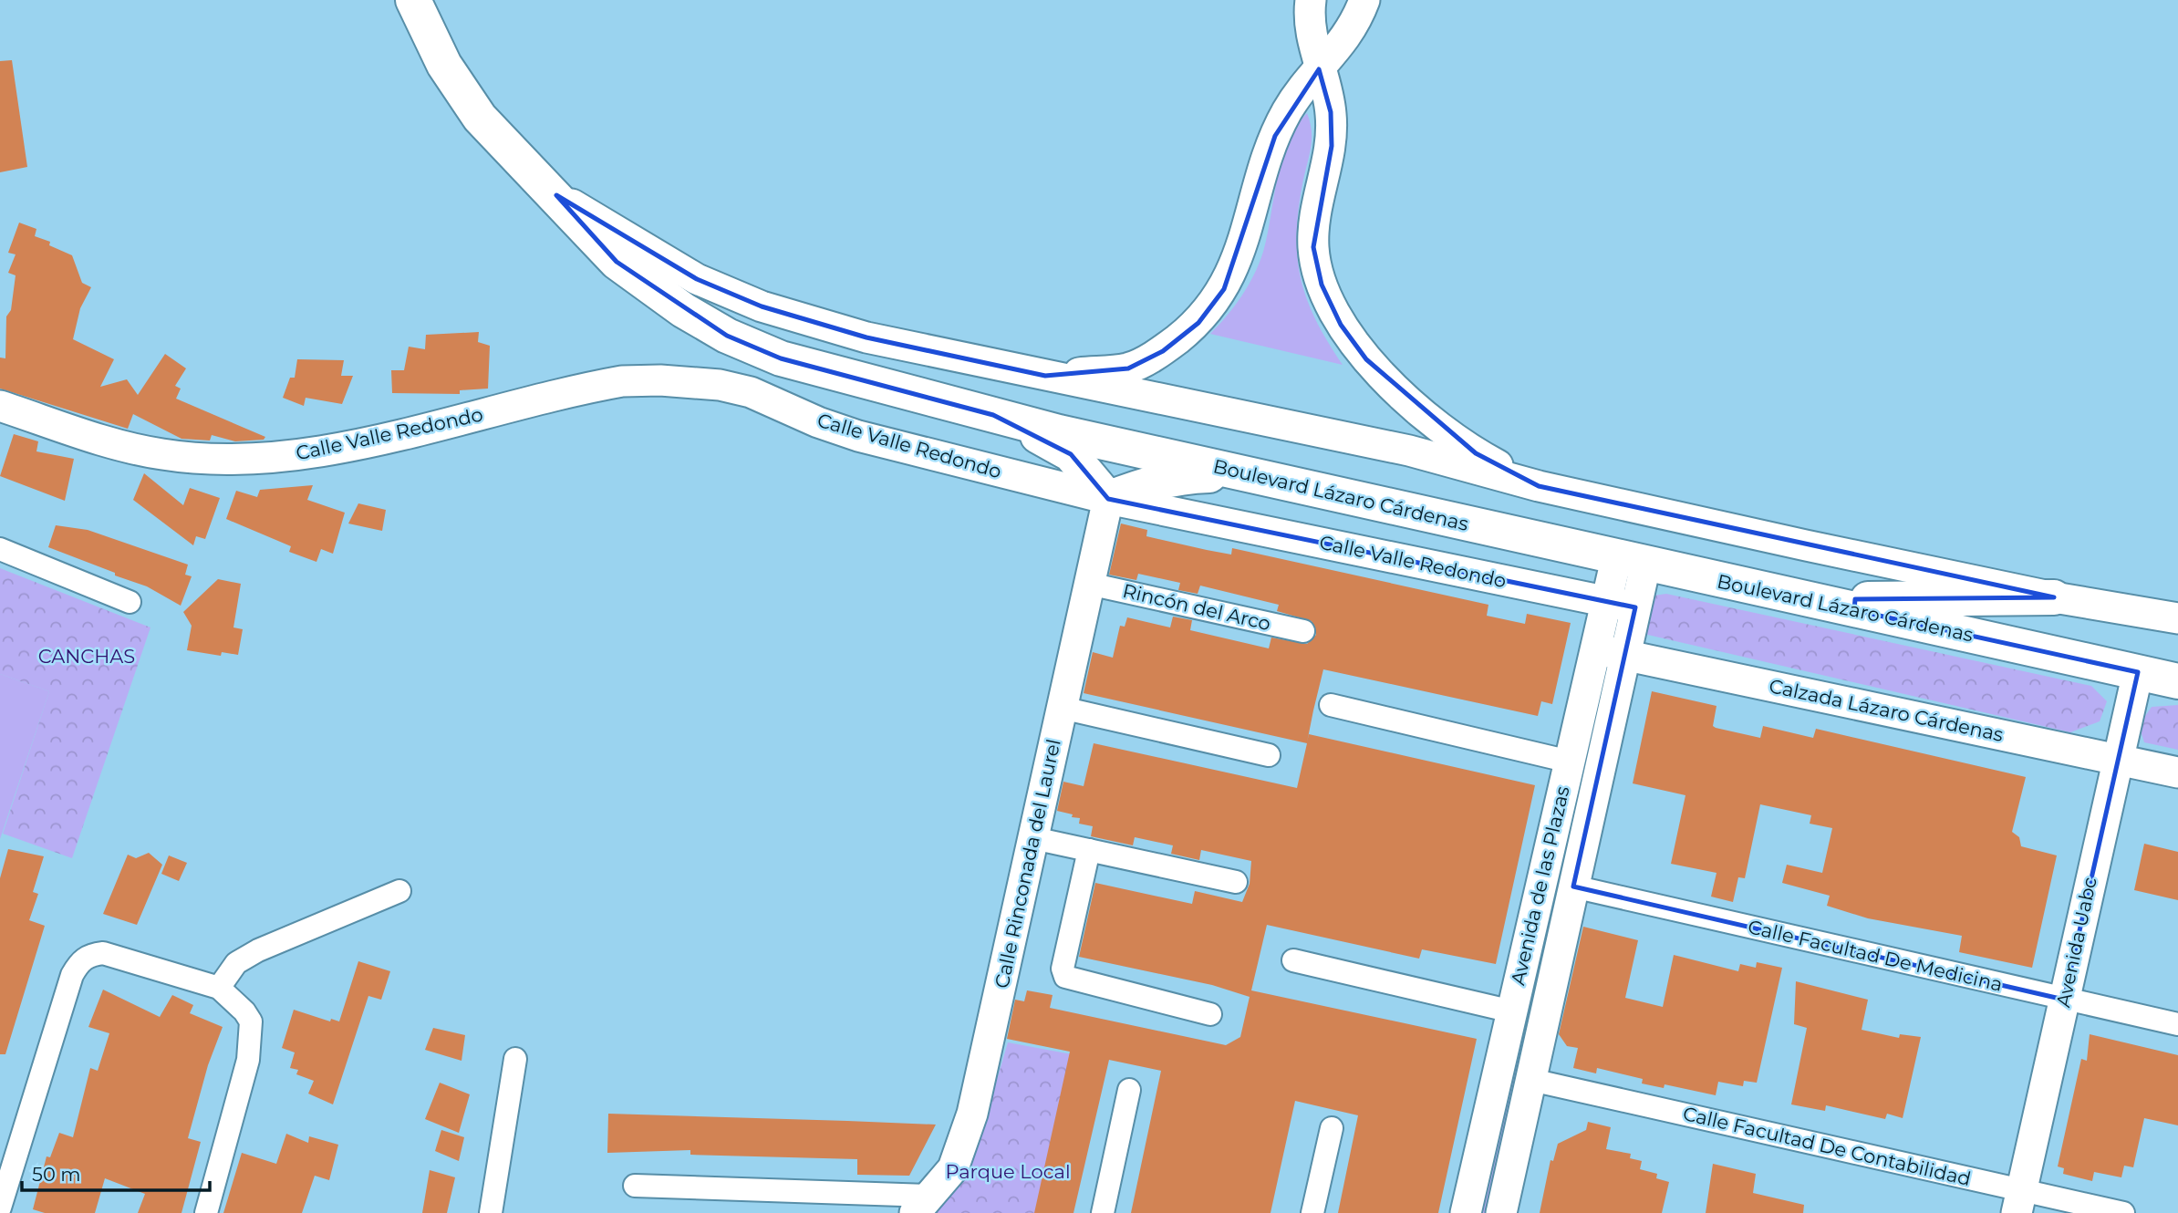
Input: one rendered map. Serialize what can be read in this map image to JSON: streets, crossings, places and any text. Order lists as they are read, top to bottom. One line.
{"streets":{"highway":["Boulevard Lázaro Cárdenas"],"street":["Calle Valle Redondo","Rincón del Arco","Calzada Lázaro Cárdenas","Calle Rinconada del Laurel","Avenida de las Plazas","Avenida Uabc","Calle Facultad De Medicina","Calle Facultad De Contabilidad"]},"crossings":[["Calle Valle Redondo","Calle Rinconada del Laurel"],["Calle Valle Redondo","Avenida de las Plazas"],["Boulevard Lázaro Cárdenas","Avenida de las Plazas"],["Boulevard Lázaro Cárdenas","Avenida Uabc"],["Rincón del Arco","Calle Rinconada del Laurel"],["Calzada Lázaro Cárdenas","Avenida de las Plazas"],["Calzada Lázaro Cárdenas","Avenida Uabc"],["Avenida de las Plazas","Calle Facultad De Medicina"],["Avenida de las Plazas","Calle Facultad De Contabilidad"],["Avenida Uabc","Calle Facultad De Medicina"],["Avenida Uabc","Calle Facultad De Contabilidad"]],"parks":["CANCHAS","Parque Local"],"scale_bar":"50 m"}
